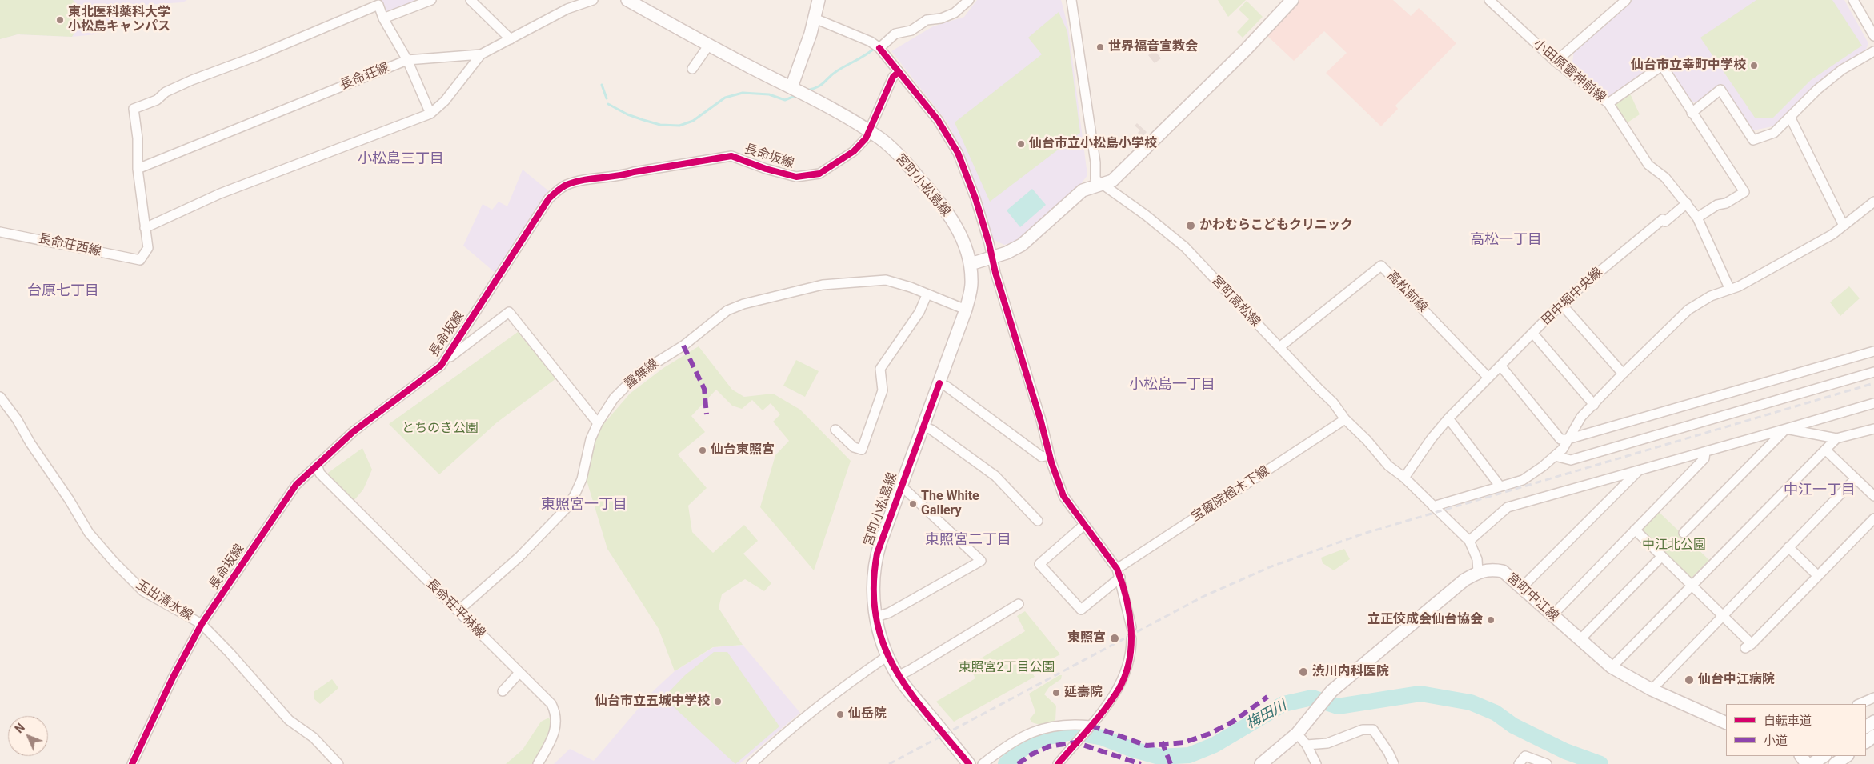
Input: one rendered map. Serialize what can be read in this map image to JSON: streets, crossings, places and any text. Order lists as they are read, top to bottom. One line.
{"streets":{"street":["小田原雷神前線","長命荘線","長命坂線","宮町小松島線","長命荘西線","高松前線","田中堀中央線","宮町高松線","露無線","宝蔵院楢木下線","宮町中江線","玉出清水線","長命荘平林線"]},"crossings":[["小田原雷神前線","田中堀中央線"],["長命坂線","宮町小松島線"],["長命坂線","玉出清水線"],["長命坂線","長命荘平林線"],["宮町小松島線","露無線"],["高松前線","田中堀中央線"],["高松前線","宮町高松線"],["田中堀中央線","宮町高松線"],["宮町高松線","宝蔵院楢木下線"],["宮町高松線","宮町中江線"],["露無線","長命荘平林線"]],"districts":["小松島三丁目","高松一丁目","台原七丁目","小松島一丁目","中江一丁目","東照宮一丁目","東照宮二丁目"],"water":["梅田川"],"parks":["とちのき公園","中江北公園","東照宮2丁目公園"],"places":["東北医科薬科大学 小松島キャンパス","世界福音宣教会","仙台市立幸町中学校","仙台市立小松島小学校","かわむらこどもクリニック","仙台東照宮","The White Gallery","立正佼成会仙台協会","東照宮","渋川内科医院","仙台中江病院","延壽院","仙台市立五城中学校","仙岳院"],"legend":["自転車道","小道"],"north":"top left"}
